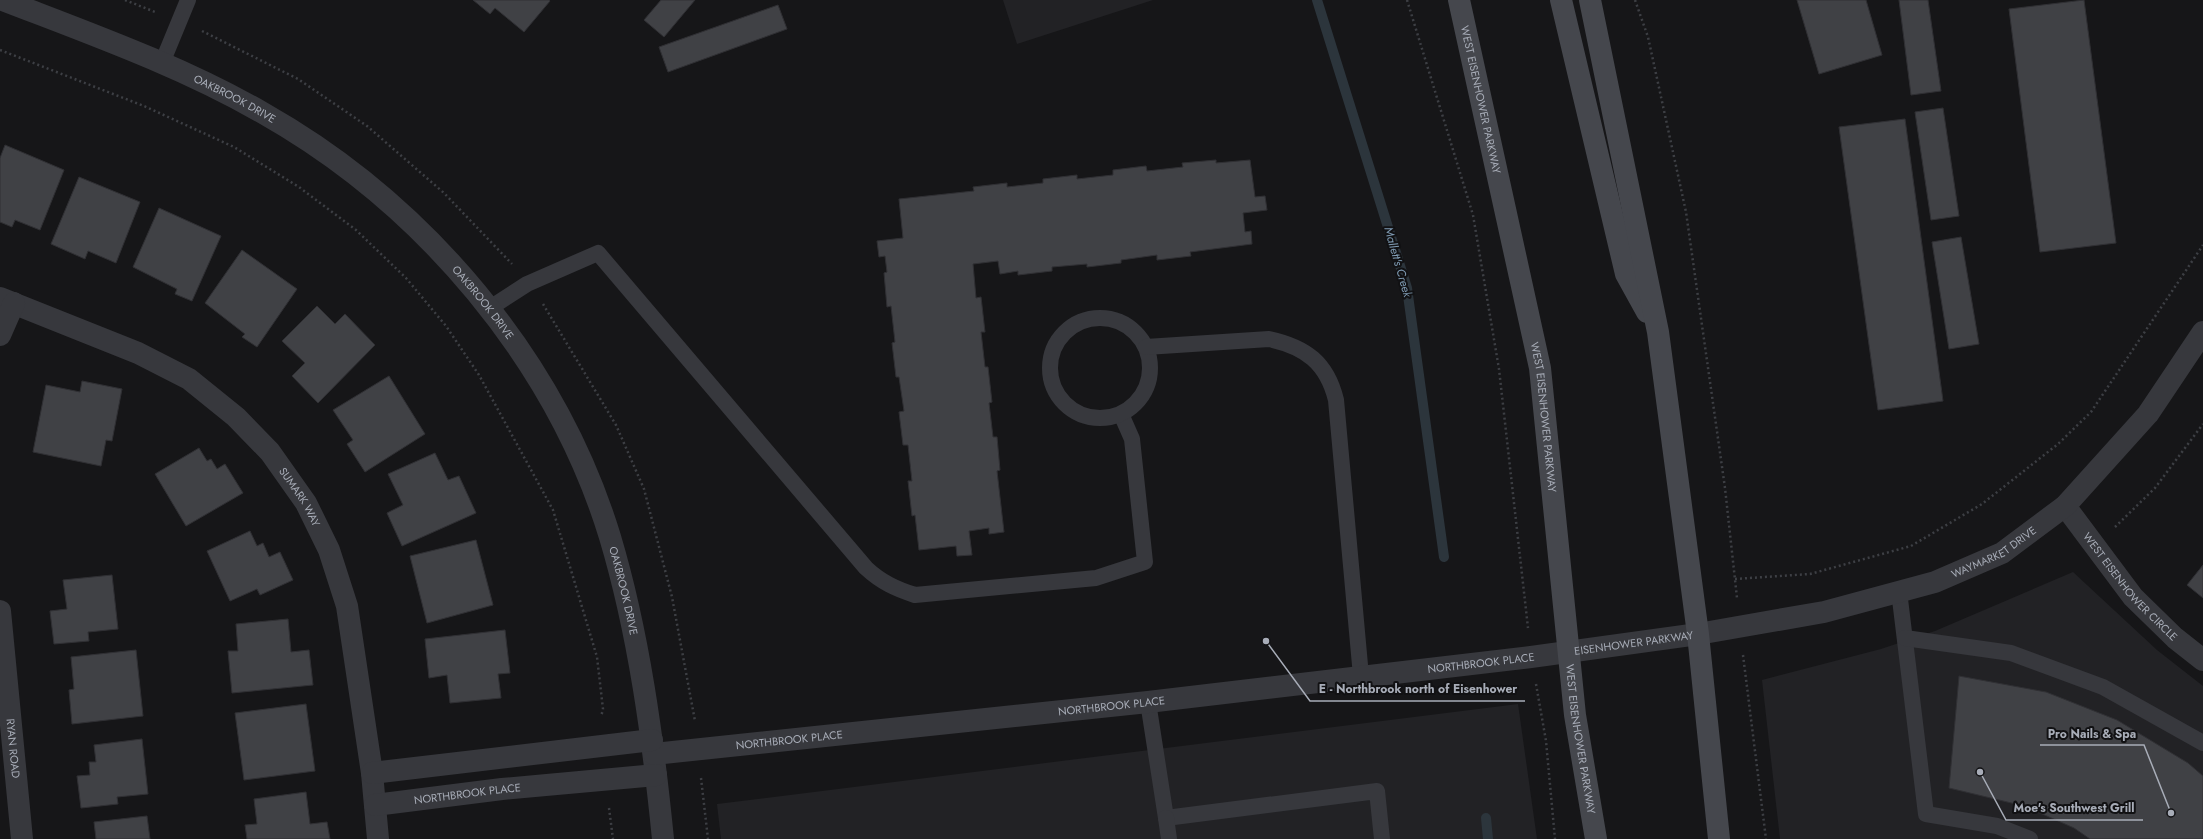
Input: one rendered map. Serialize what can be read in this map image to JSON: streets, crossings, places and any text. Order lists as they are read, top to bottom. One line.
{"streets":{"main road":["WEST EISENHOWER PARKWAY"],"street":["OAKBROOK DRIVE","SUMARK WAY","WAYMARKET DRIVE","WEST EISENHOWER CIRCLE","EISENHOWER PARKWAY","NORTHBROOK PLACE","RYAN ROAD"]},"crossings":[["OAKBROOK DRIVE","NORTHBROOK PLACE"],["WEST EISENHOWER PARKWAY","EISENHOWER PARKWAY"],["WEST EISENHOWER PARKWAY","NORTHBROOK PLACE"],["SUMARK WAY","NORTHBROOK PLACE"],["WAYMARKET DRIVE","WEST EISENHOWER CIRCLE"],["WAYMARKET DRIVE","EISENHOWER PARKWAY"],["EISENHOWER PARKWAY","NORTHBROOK PLACE"]],"water":["Mallett's Creek"],"places":["E - Northbrook north of Eisenhower","Moe's Southwest Grill","Pro Nails & Spa"]}
